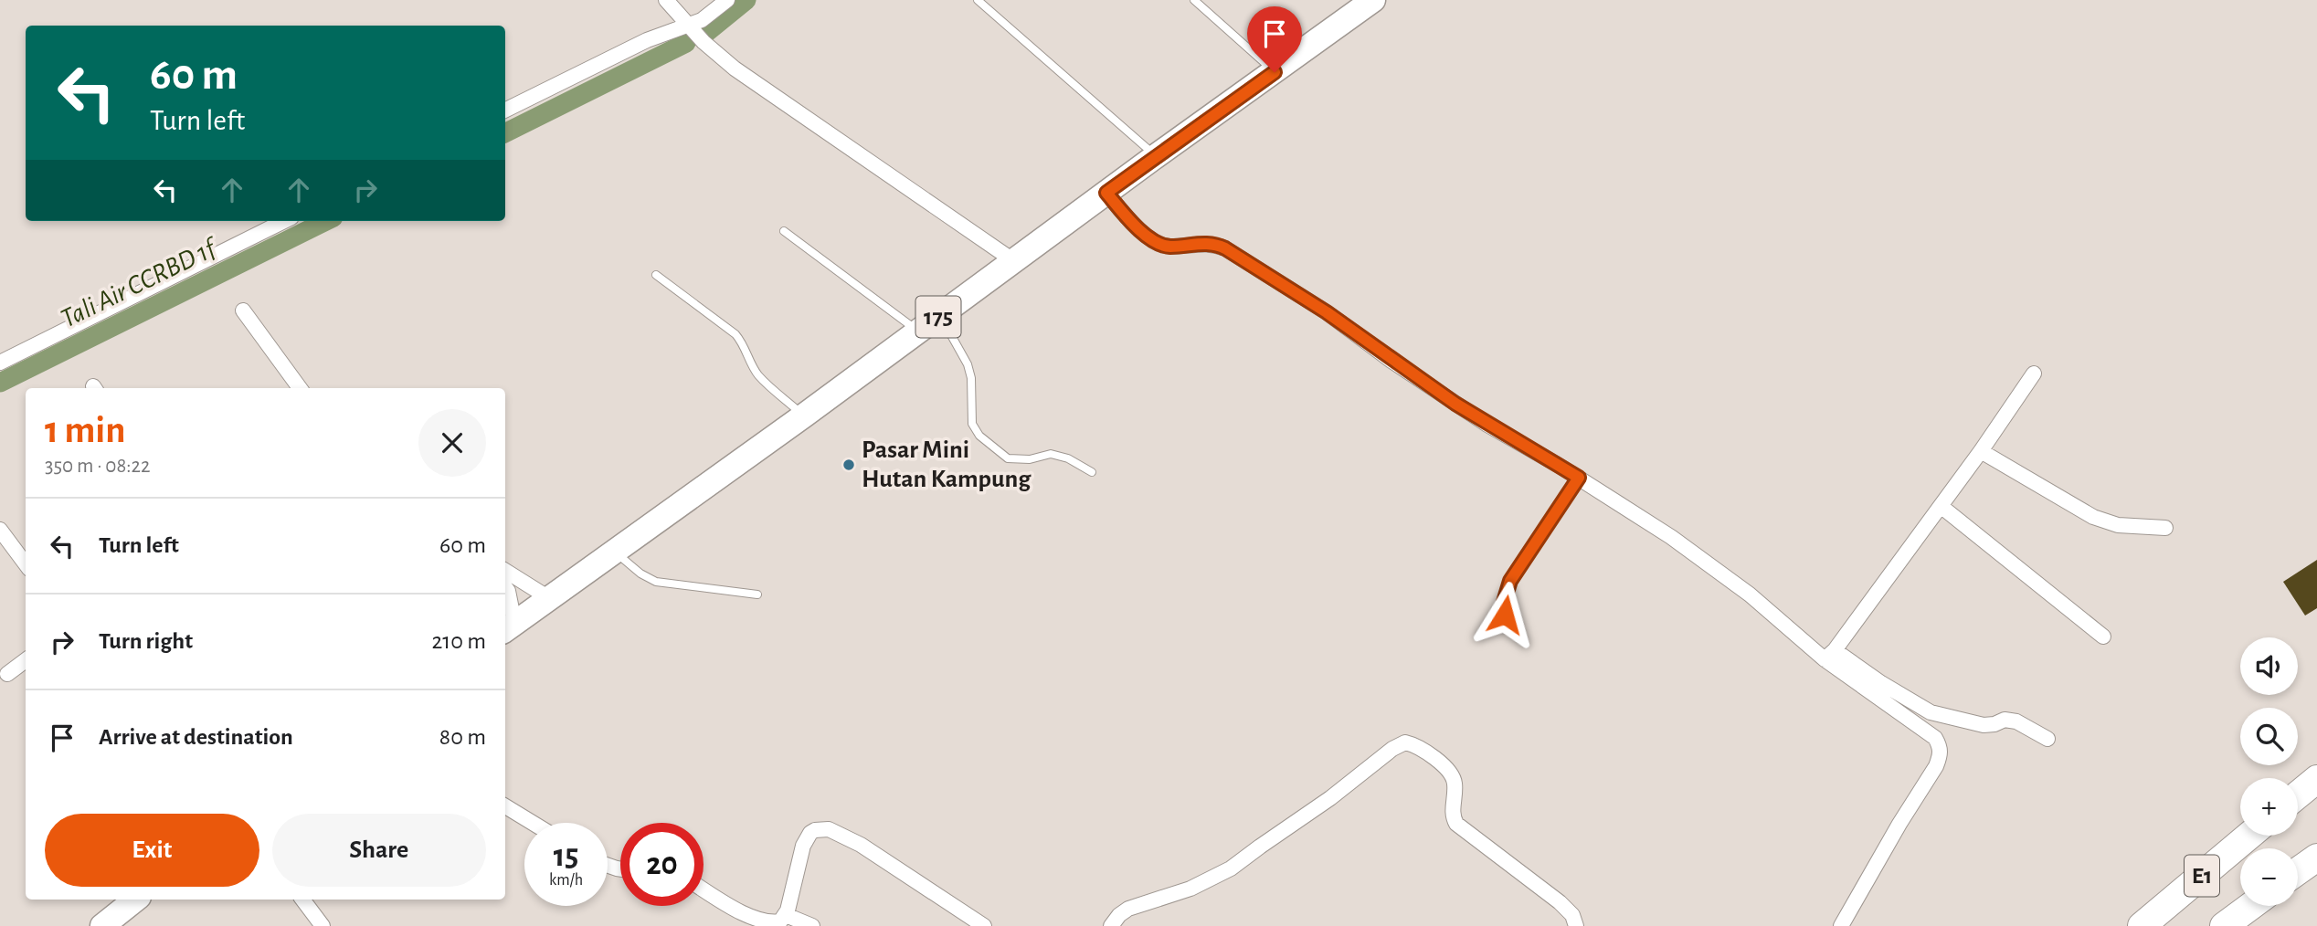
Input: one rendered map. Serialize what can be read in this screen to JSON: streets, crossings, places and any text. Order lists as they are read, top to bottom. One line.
{"streets":{"highway":["E1"],"main road":["175"]},"water":["Tali Air CCRBD 1f"],"places":["Pasar Mini Hutan Kampung"],"page":{"turn":["60 m","Turn left"],"heading":["1 min","350 m · 08:22"],"list":[{"name":"Turn left","value":"60 m"},{"name":"Turn right","value":"210 m"},{"name":"Arrive at destination","value":"80 m"}],"map_buttons":["+","−"],"buttons":["Exit","Share"],"speed":"15 km/h","limit":"20"}}
